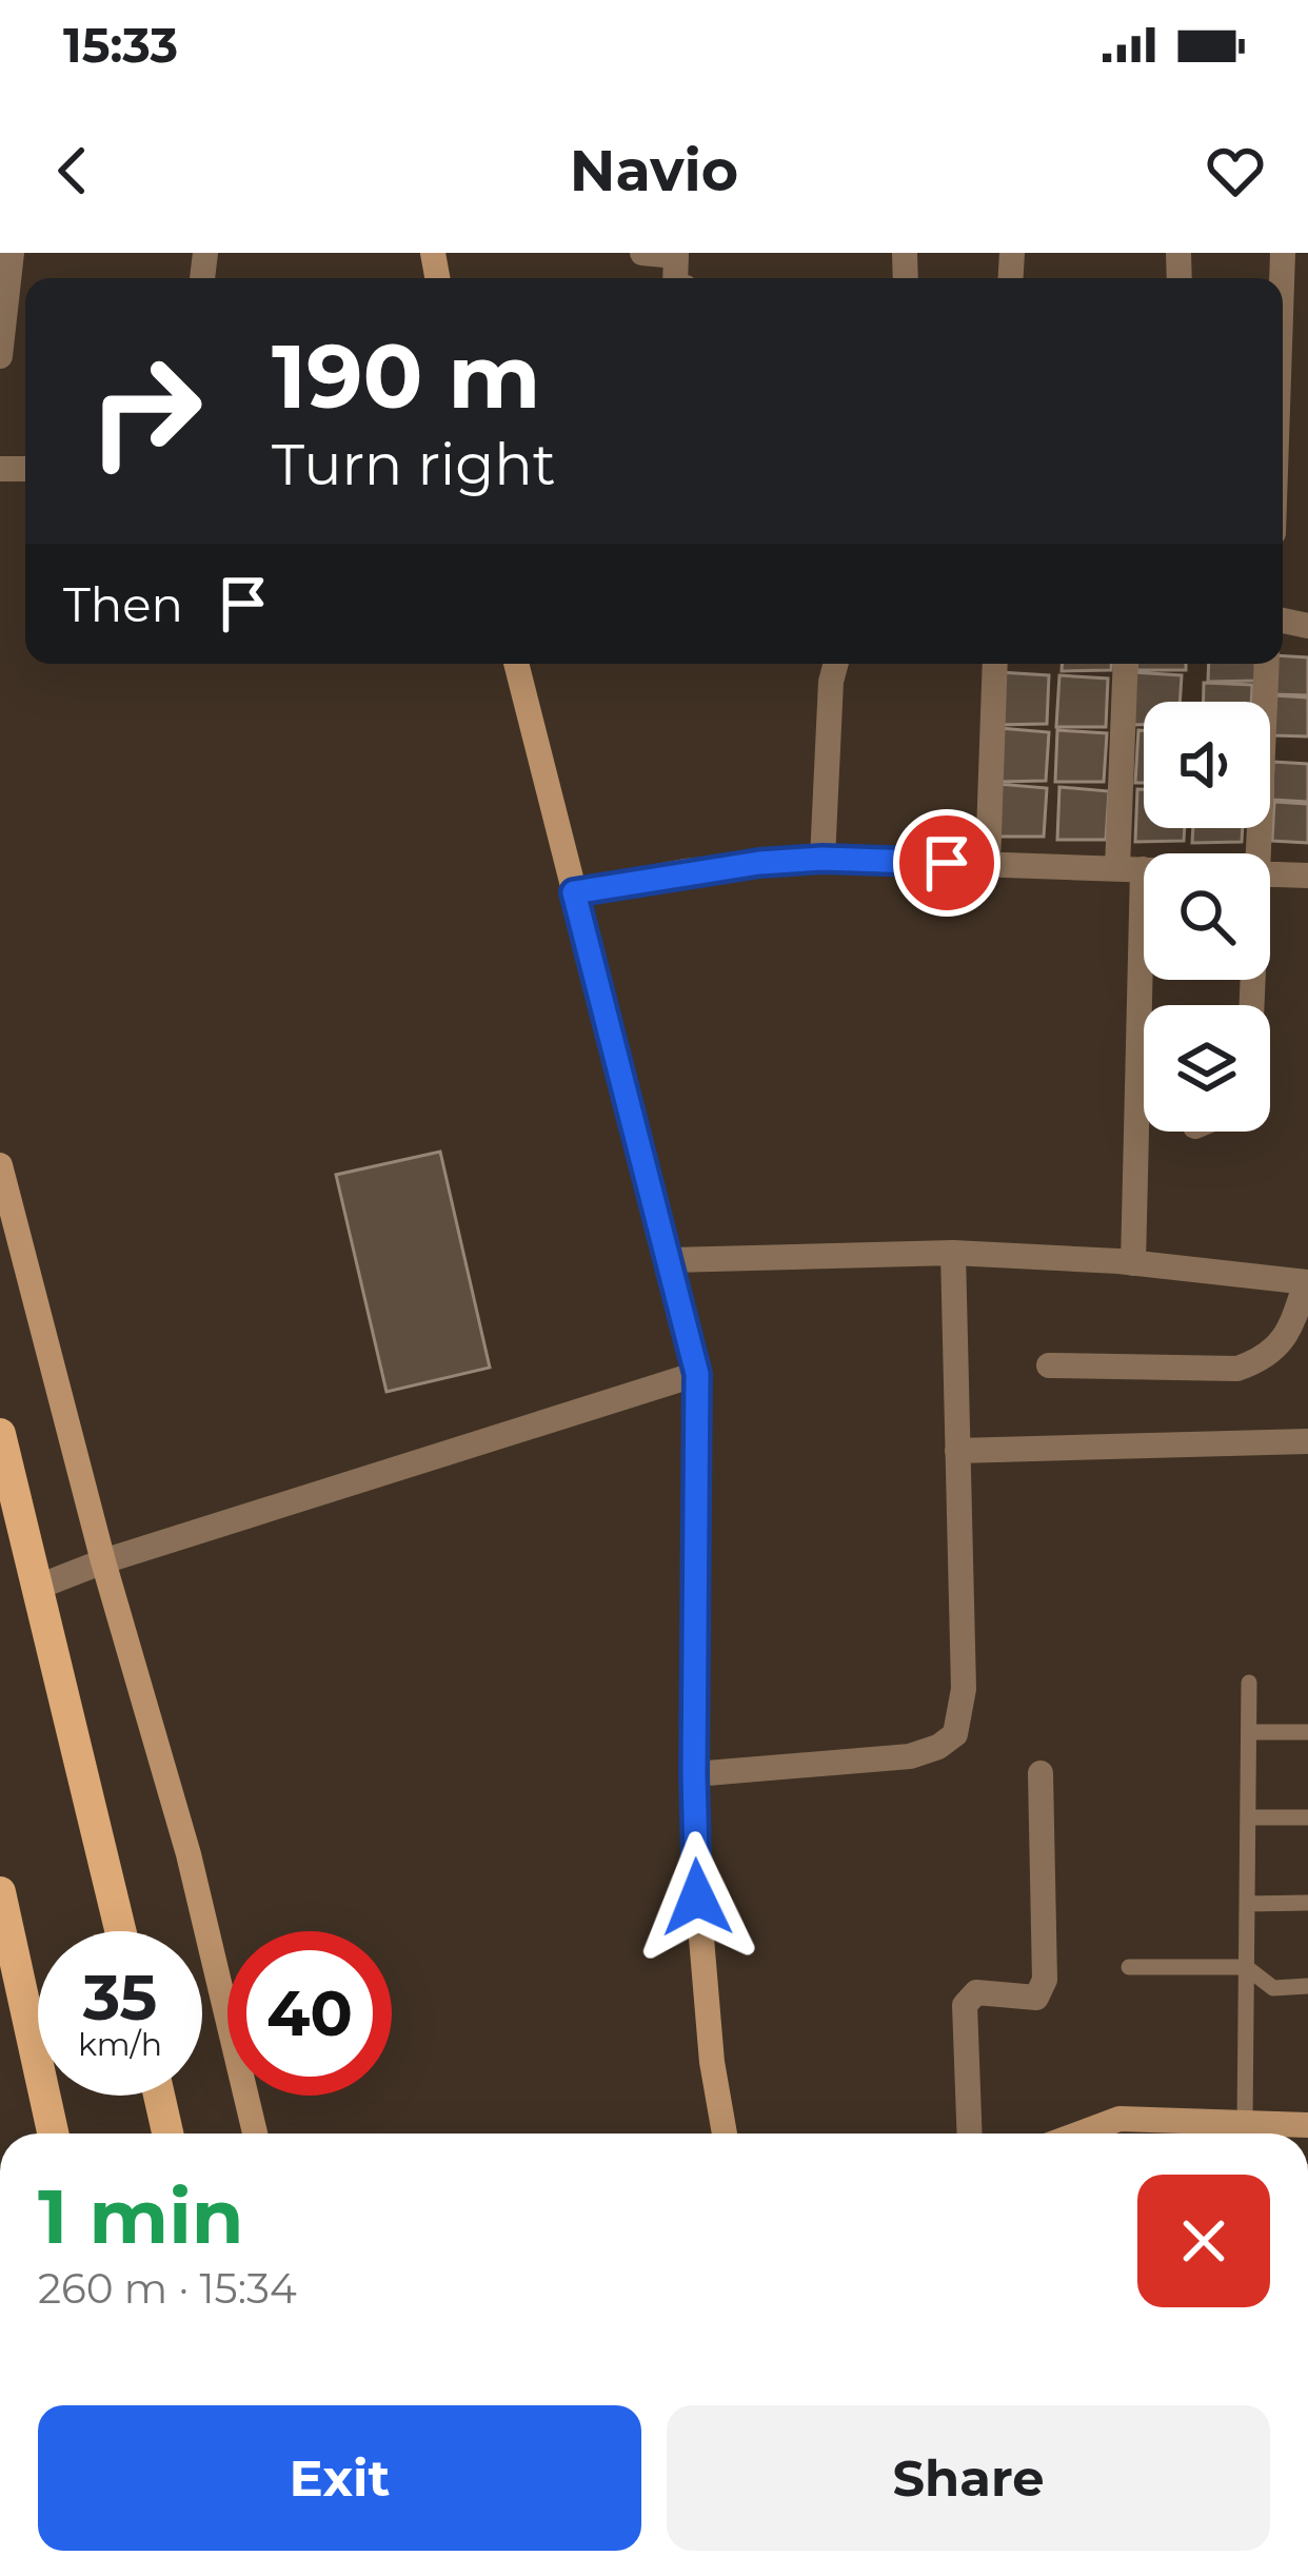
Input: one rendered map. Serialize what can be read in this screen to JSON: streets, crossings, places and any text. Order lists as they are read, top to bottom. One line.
{"page":{"status":"15:33","header":"Navio","turn":["190 m","Turn right"],"then":"Then","speed":"35 km/h","limit":"40","heading":["1 min","260 m · 15:34"],"buttons":["Exit","Share"]}}
